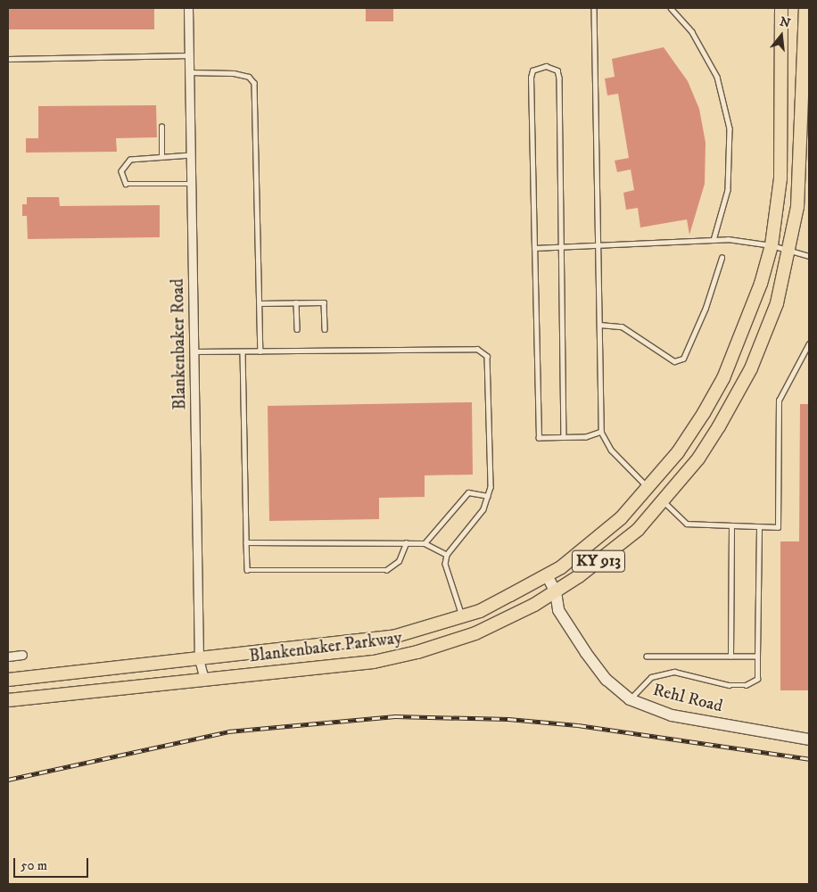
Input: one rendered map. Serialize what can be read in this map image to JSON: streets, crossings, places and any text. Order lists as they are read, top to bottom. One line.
{"streets":{"main road":["KY 913","Blankenbaker Parkway"],"street":["Blankenbaker Road","Rehl Road"]},"crossings":[["Blankenbaker Road","Blankenbaker Parkway"],["Blankenbaker Parkway","Rehl Road"]],"scale_bar":"50 m","north":"top"}
